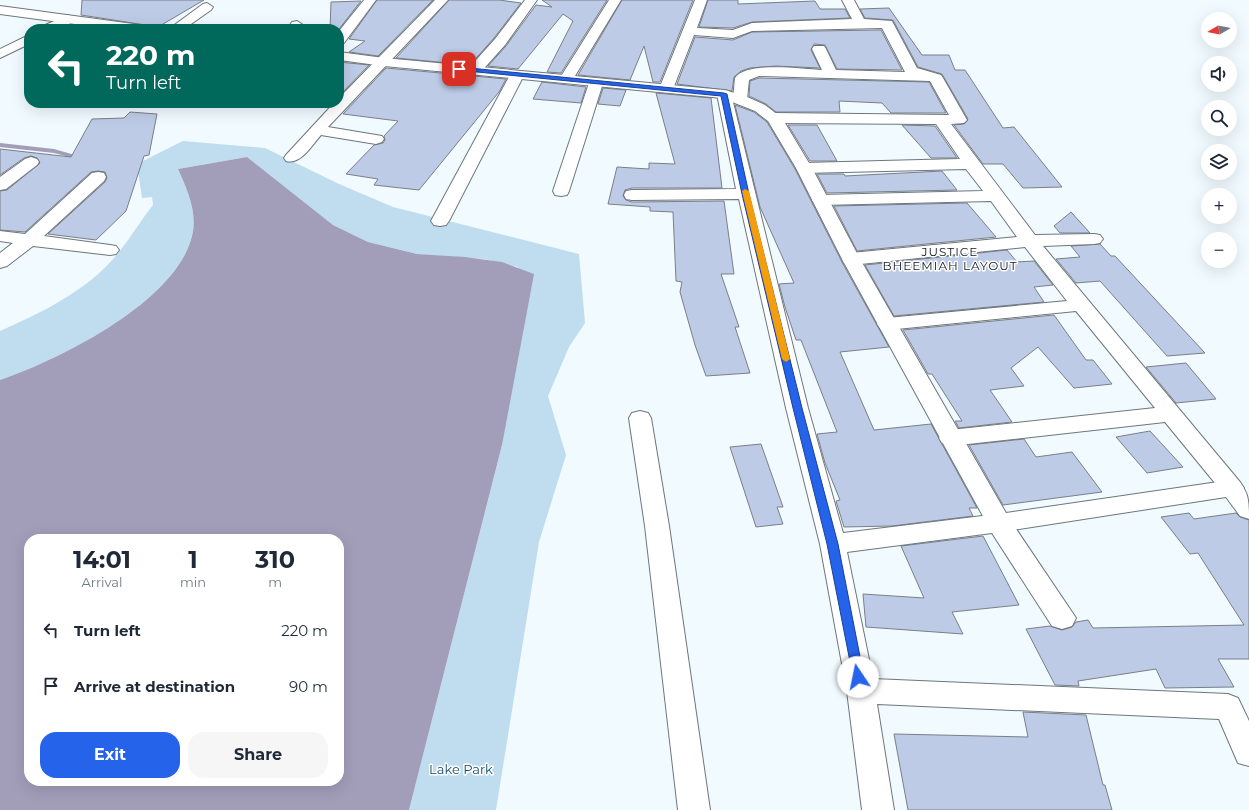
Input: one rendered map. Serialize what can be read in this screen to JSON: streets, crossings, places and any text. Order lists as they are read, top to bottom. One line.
{"districts":["JUSTICE BHEEMIAH LAYOUT"],"parks":["Lake Park"],"north":"left","page":{"map_buttons":["+","−"],"turn":["220 m","Turn left"],"eta":["14:01","Arrival","1","min","310","m"],"list":[{"name":"Turn left","value":"220 m"},{"name":"Arrive at destination","value":"90 m"}],"buttons":["Exit","Share"]}}
